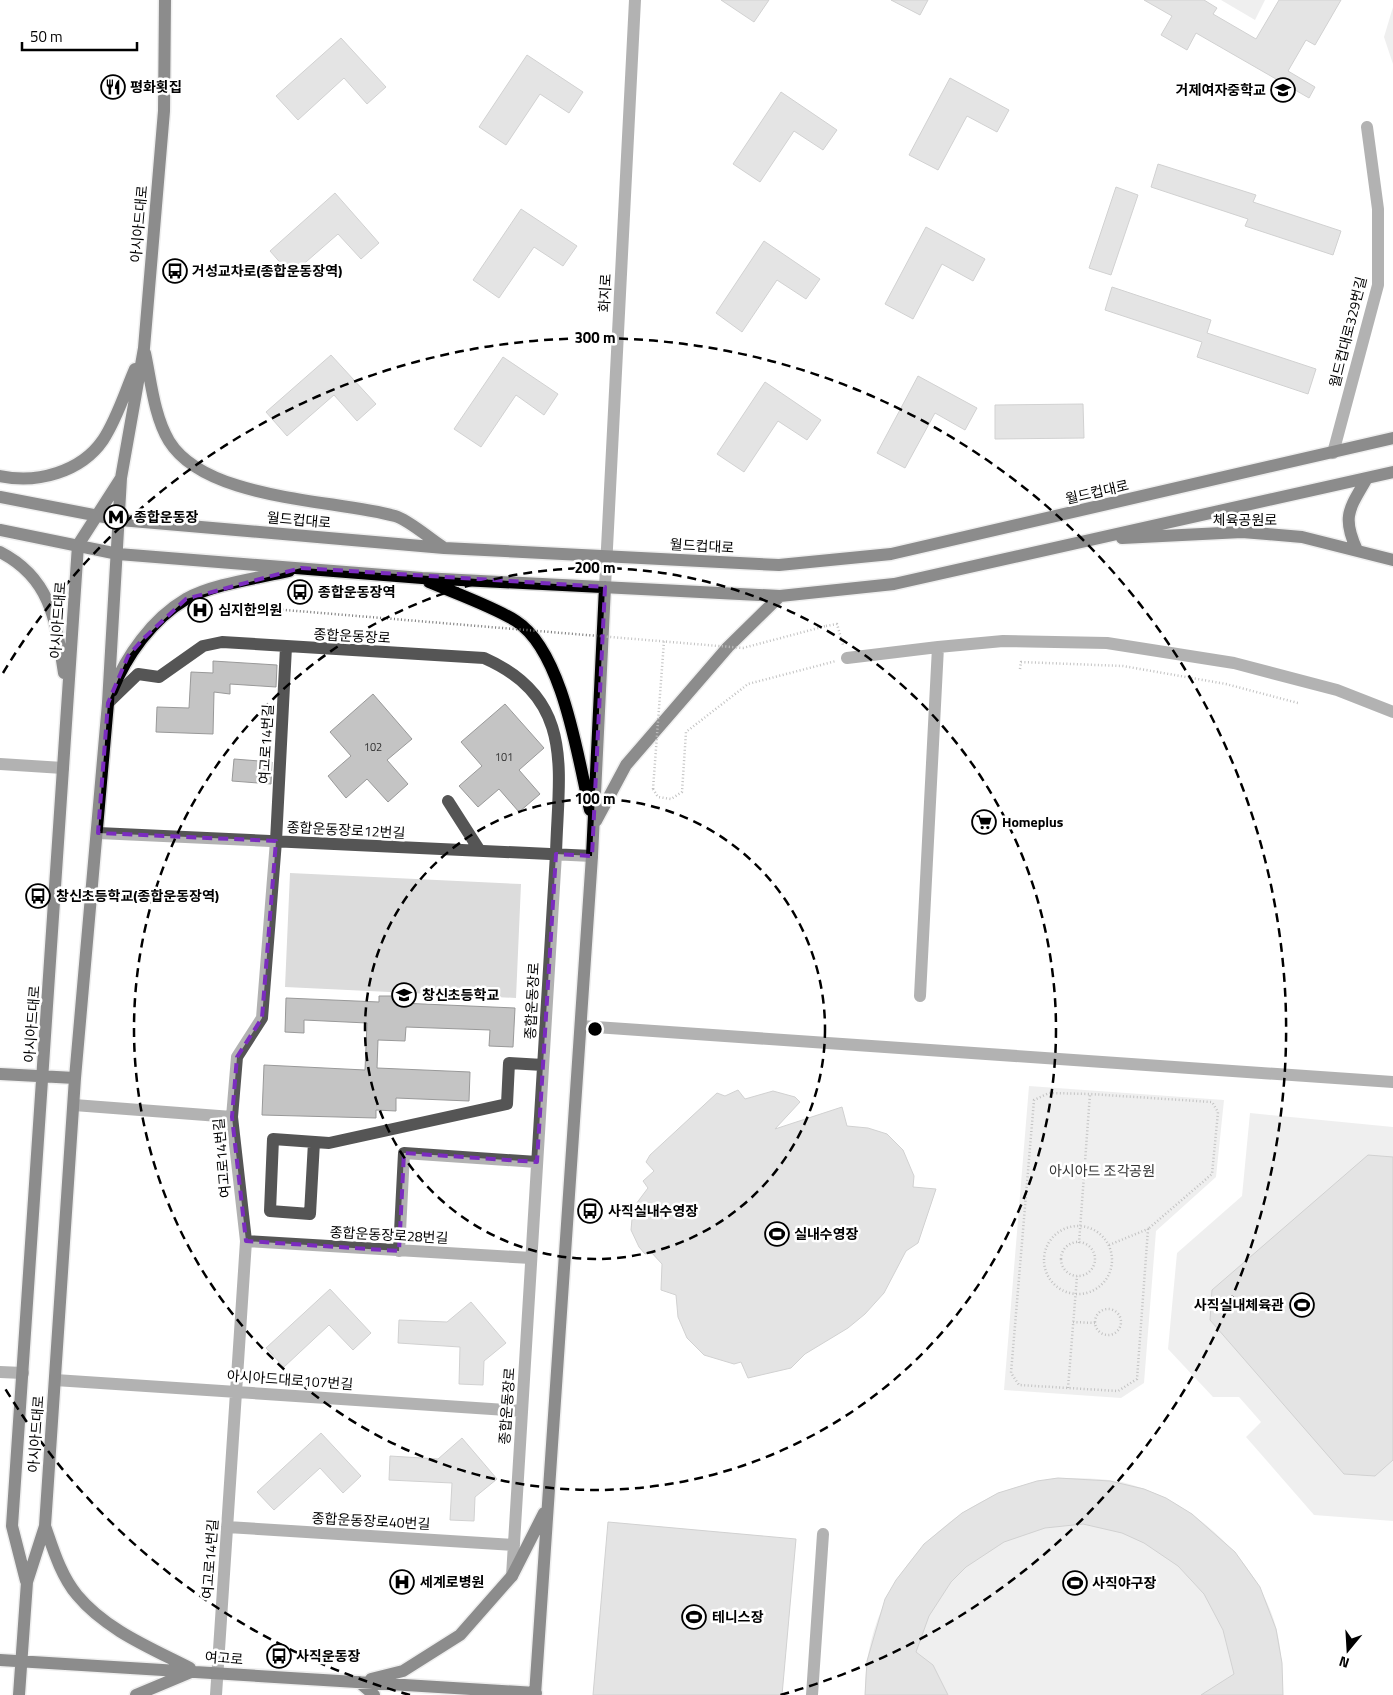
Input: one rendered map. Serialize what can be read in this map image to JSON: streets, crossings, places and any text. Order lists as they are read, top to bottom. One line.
{"streets":{"main road":["아시아드대로","월드컵대로","체육공원로","여고로"],"street":["화지로","월드컵대로329번길","종합운동장로","여고로14번길","종합운동장로12번길","종합운동장로28번길","아시아드대로107번길","종합운동장로40번길"]},"crossings":[["아시아드대로","월드컵대로"],["아시아드대로","종합운동장로"],["아시아드대로","종합운동장로12번길"],["아시아드대로","아시아드대로107번길"],["아시아드대로","여고로"],["화지로","월드컵대로"],["월드컵대로329번길","월드컵대로"],["종합운동장로","여고로14번길"],["종합운동장로","종합운동장로12번길"],["종합운동장로","종합운동장로28번길"],["종합운동장로","아시아드대로107번길"],["종합운동장로","종합운동장로40번길"],["여고로14번길","종합운동장로12번길"],["여고로14번길","종합운동장로28번길"],["여고로14번길","아시아드대로107번길"],["여고로14번길","종합운동장로40번길"],["여고로14번길","여고로"]],"parks":["아시아드 조각공원"],"places":{"restaurant":["평화횟집"],"school or university":["거제여자중학교","창신초등학교"],"bus stop":["거성교차로(종합운동장역)","종합운동장역","창신초등학교(종합운동장역)","사직실내수영장","사직운동장"],"metro station":["종합운동장"],"hospital":["심지한의원","세계로병원"],"supermarket":["Homeplus"],"sports":["실내수영장","사직실내체육관","사직야구장","테니스장"]},"house_numbers":["102","101"],"scale_bar":"50 m","north":"bottom","rings":["300 m","200 m","100 m"]}
